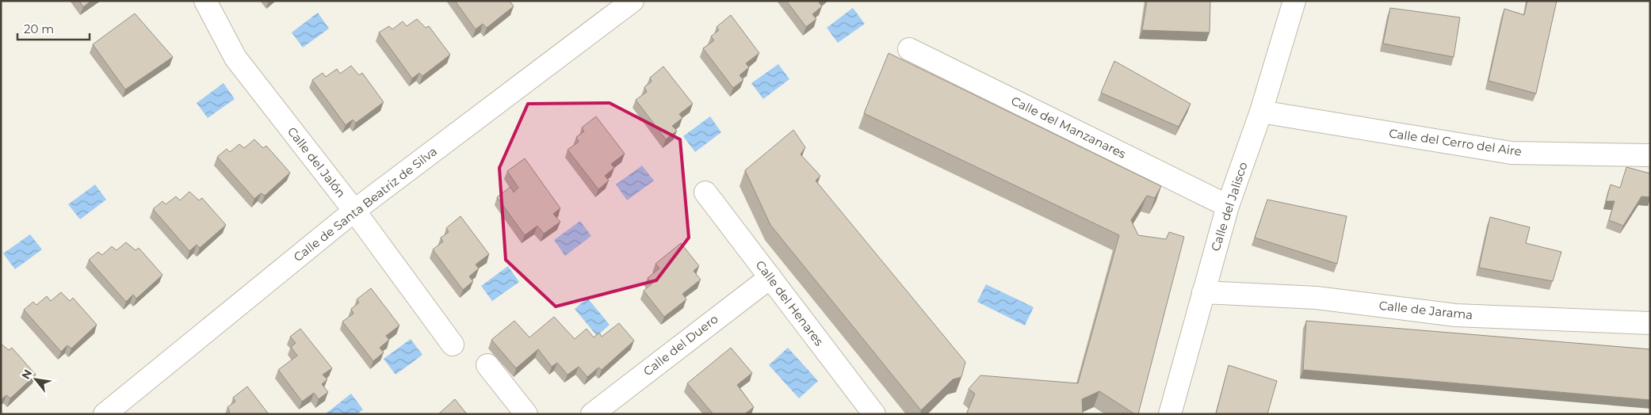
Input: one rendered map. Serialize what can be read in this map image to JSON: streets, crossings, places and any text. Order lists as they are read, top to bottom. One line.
{"streets":{"street":["Calle del Manzanares","Calle del Cerro del Aire","Calle del Jalón","Calle de Santa Beatriz de Silva","Calle del Jalisco","Calle del Henares","Calle de Jarama","Calle del Duero"]},"crossings":[["Calle del Manzanares","Calle del Jalisco"],["Calle del Cerro del Aire","Calle del Jalisco"],["Calle del Jalón","Calle de Santa Beatriz de Silva"],["Calle del Jalisco","Calle de Jarama"],["Calle del Henares","Calle del Duero"]],"scale_bar":"20 m","north":"top left"}
